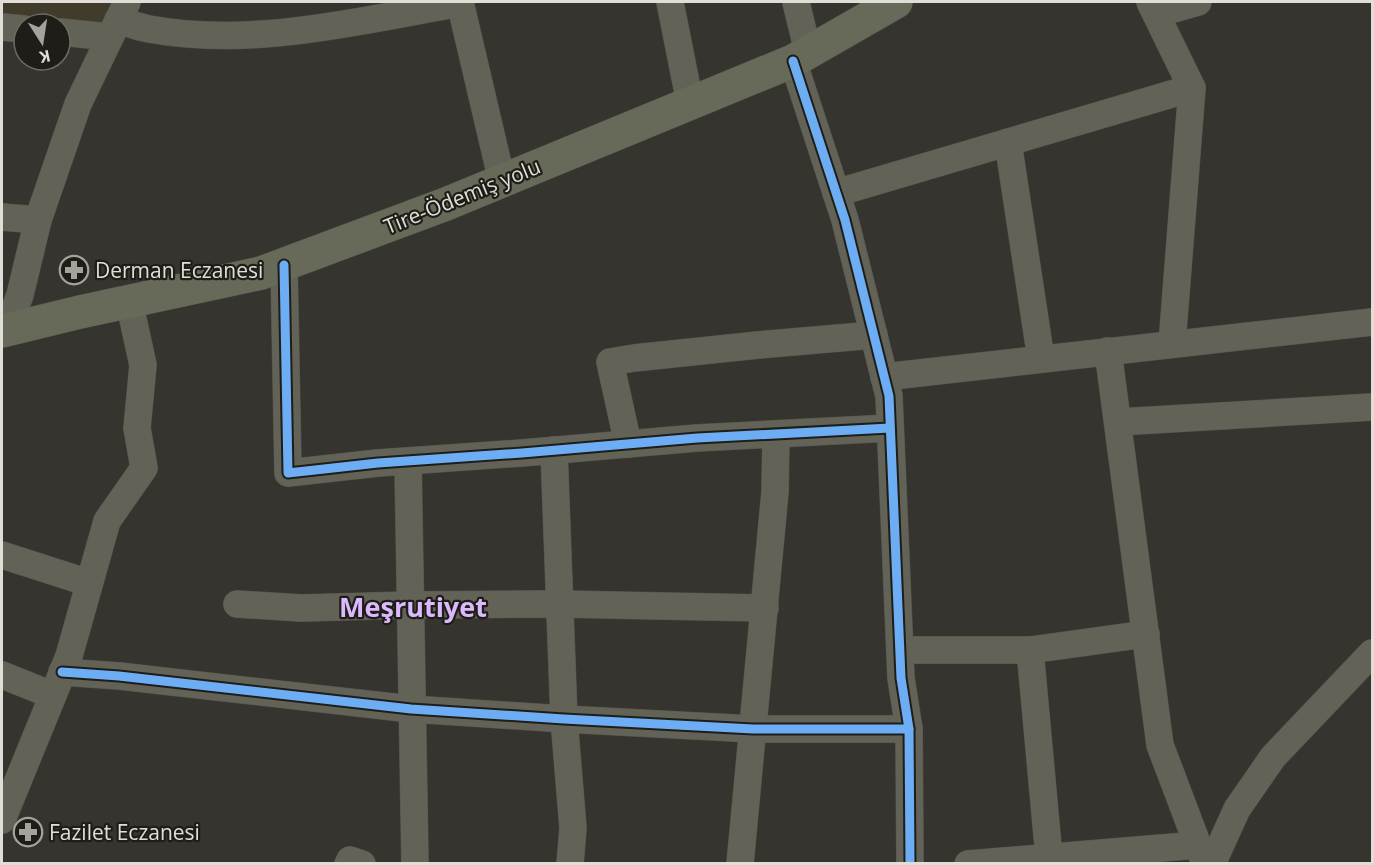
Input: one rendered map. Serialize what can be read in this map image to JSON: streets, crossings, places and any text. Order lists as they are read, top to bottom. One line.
{"streets":{"main road":["Tire-Ödemiş yolu"]},"districts":["Meşrutiyet"],"places":{"pharmacy":["Derman Eczanesi","Fazilet Eczanesi"]},"north":"bottom"}
